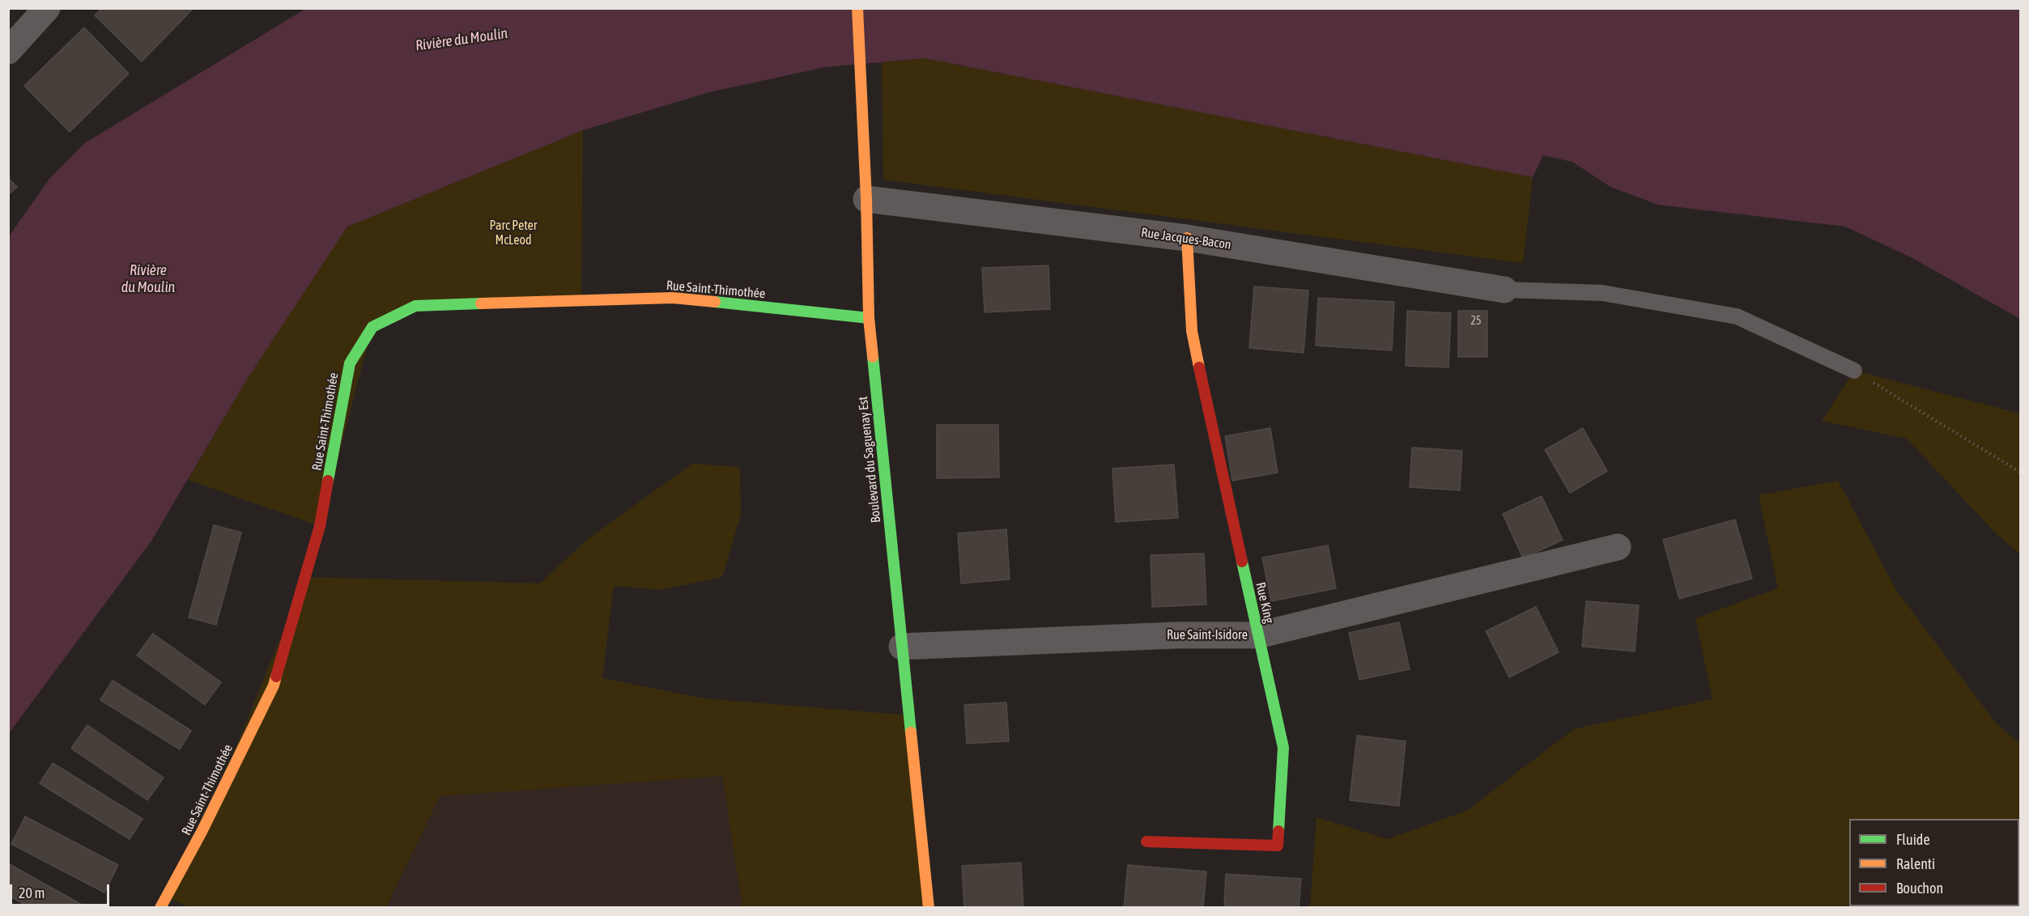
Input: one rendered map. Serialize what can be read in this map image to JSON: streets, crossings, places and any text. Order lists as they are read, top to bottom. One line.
{"streets":{"street":["Rue Jacques-Bacon","Rue Saint-Thimothée","Boulevard du Saguenay Est","Rue King","Rue Saint-Isidore"]},"crossings":[["Rue Jacques-Bacon","Boulevard du Saguenay Est"],["Rue Jacques-Bacon","Rue King"],["Rue Saint-Thimothée","Boulevard du Saguenay Est"],["Boulevard du Saguenay Est","Rue Saint-Isidore"],["Rue King","Rue Saint-Isidore"]],"water":["Rivière du Moulin"],"parks":["Parc Peter McLeod"],"house_numbers":["25"],"legend":["Fluide","Ralenti","Bouchon"],"scale_bar":"20 m"}
